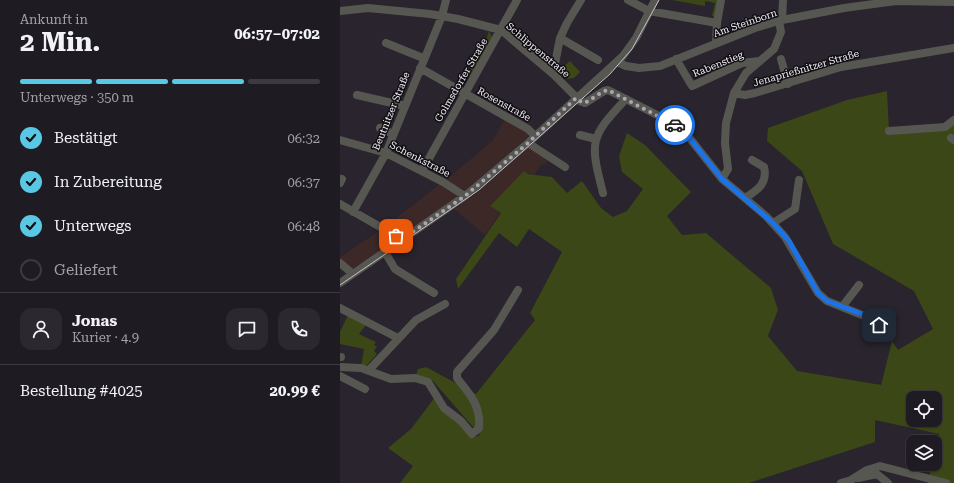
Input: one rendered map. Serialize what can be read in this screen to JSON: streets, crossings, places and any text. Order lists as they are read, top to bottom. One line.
{"streets":{"street":["Am Steinborn","Schlippenstraße","Rabenstieg","Jenaprießnitzer Straße","Golmsdorfer Straße","Rosenstraße","Beutnitzer Straße","Schenkstraße"]},"crossings":[["Am Steinborn","Rabenstieg"],["Schlippenstraße","Golmsdorfer Straße"],["Schlippenstraße","Beutnitzer Straße"],["Golmsdorfer Straße","Rosenstraße"],["Golmsdorfer Straße","Schenkstraße"],["Rosenstraße","Beutnitzer Straße"],["Beutnitzer Straße","Schenkstraße"]],"page":{"heading":["2 Min.","Ankunft in","06:57–07:02"],"panel":["Jonas","Kurier · 4.9","Bestellung #4025","20.99 €"],"bar":"Unterwegs · 350 m","list":[["Bestätigt","06:32"],["In Zubereitung","06:37"],["Unterwegs","06:48"],"Geliefert"]}}
